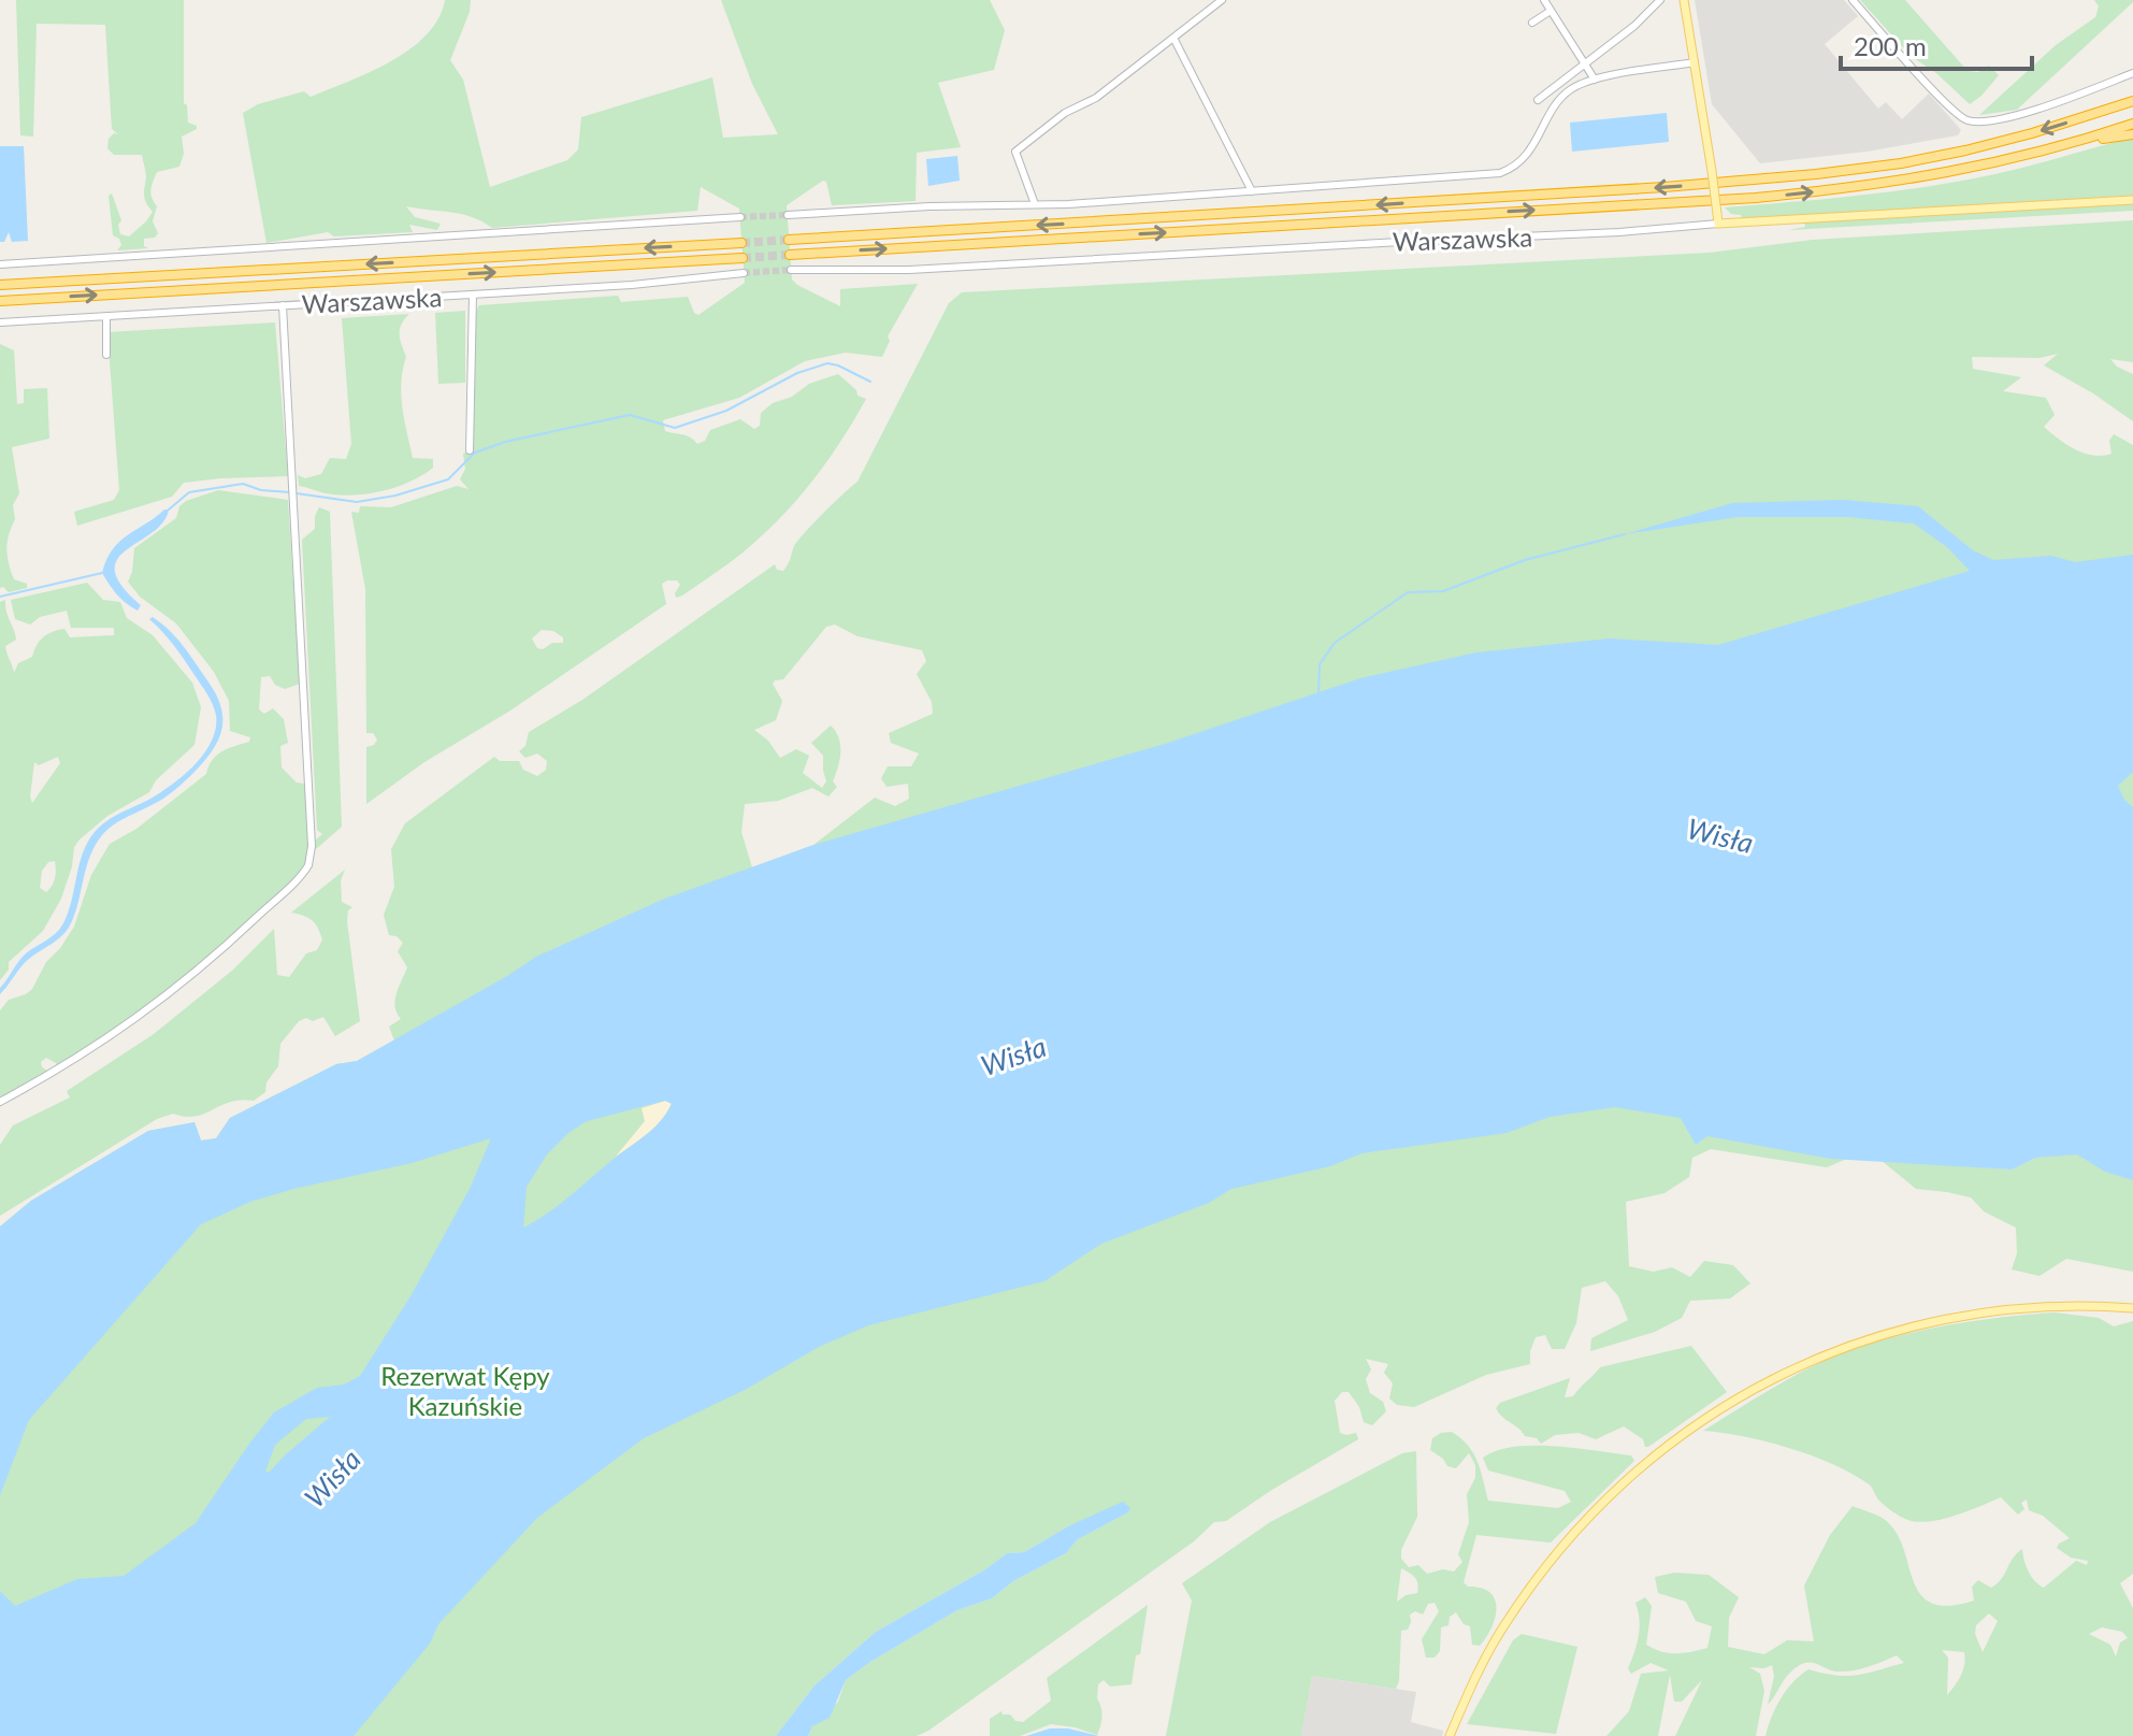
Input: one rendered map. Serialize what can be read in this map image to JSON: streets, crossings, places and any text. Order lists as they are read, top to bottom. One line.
{"streets":{"main road":["Warszawska"]},"water":["Wisła"],"parks":["Rezerwat Kępy Kazuńskie"],"scale_bar":"200 m"}
